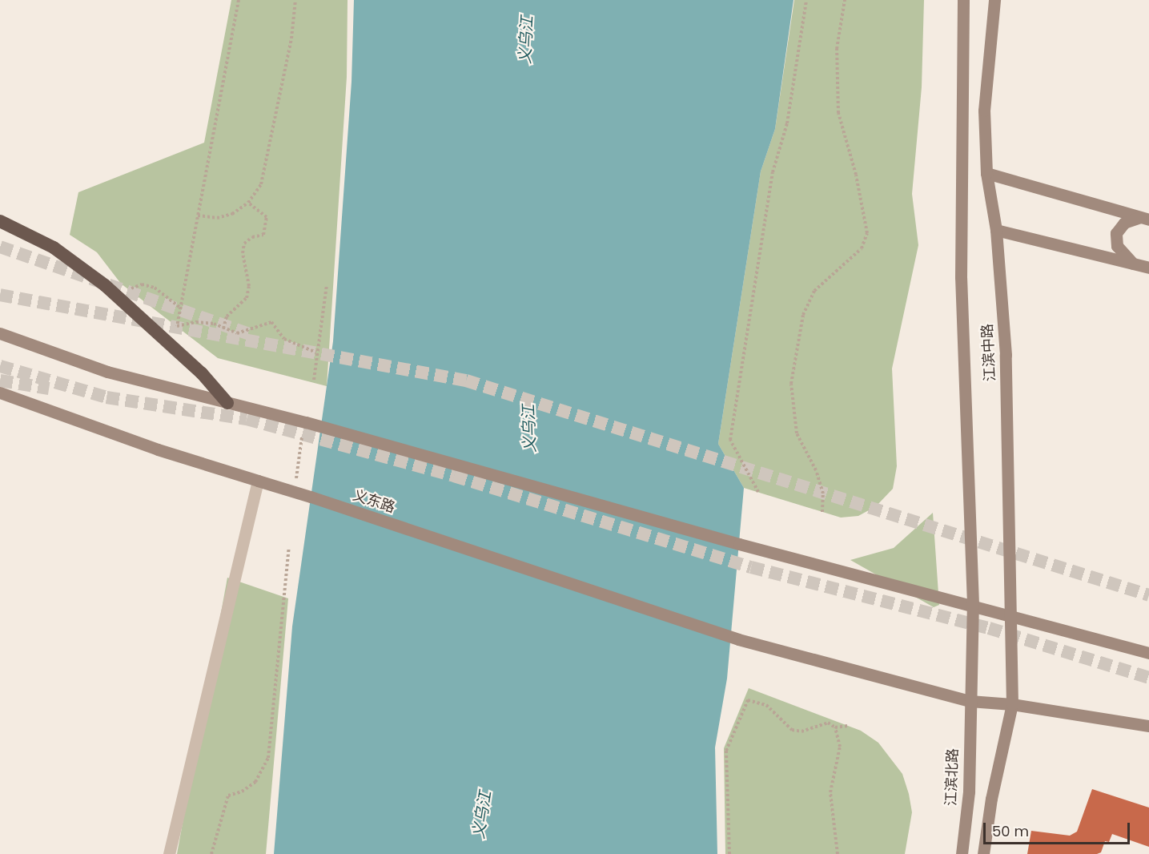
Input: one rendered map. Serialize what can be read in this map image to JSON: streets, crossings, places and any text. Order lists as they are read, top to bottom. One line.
{"streets":{"main road":["江滨中路","义东路","江滨北路"]},"crossings":[["江滨中路","义东路"],["江滨中路","江滨北路"],["义东路","江滨北路"]],"water":["义乌江"],"scale_bar":"50 m"}
